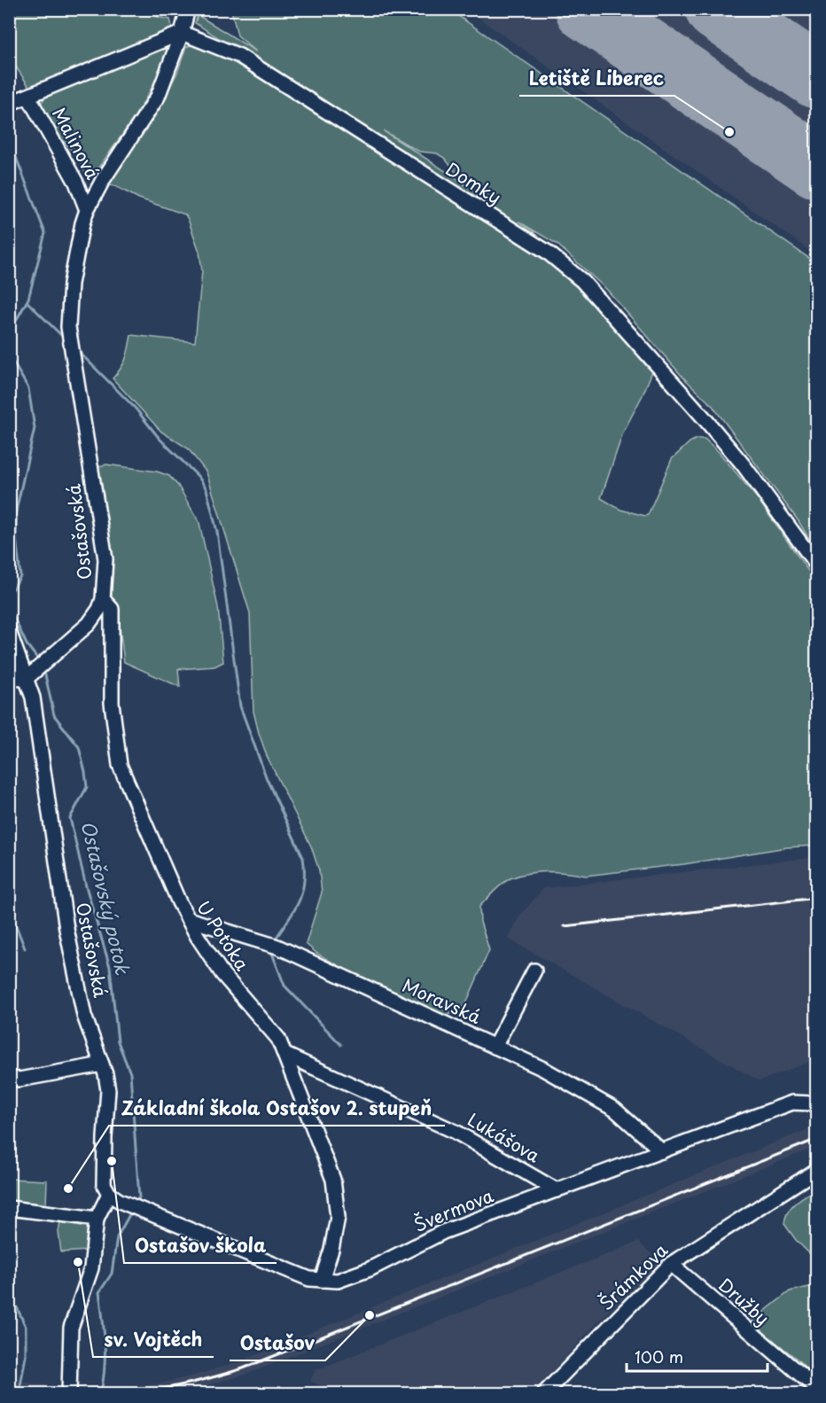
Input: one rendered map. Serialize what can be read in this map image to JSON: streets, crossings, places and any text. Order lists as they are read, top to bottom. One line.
{"streets":{"street":["Malinová","Domky","Ostašovská","U Potoka","Moravská","Lukášova","Švermova","Šrámkova","Družby"]},"crossings":[["Malinová","Ostašovská"],["Domky","Ostašovská"],["Ostašovská","U Potoka"],["Ostašovská","Švermova"],["U Potoka","Moravská"],["U Potoka","Lukášova"],["U Potoka","Švermova"],["Moravská","Švermova"],["Lukášova","Švermova"],["Šrámkova","Družby"]],"water":["Ostašovský potok"],"places":["Letiště Liberec","Ostašov škola","Základní škola Ostašov 2. stupeň","sv. Vojtěch","Ostašov"],"scale_bar":"100 m"}
